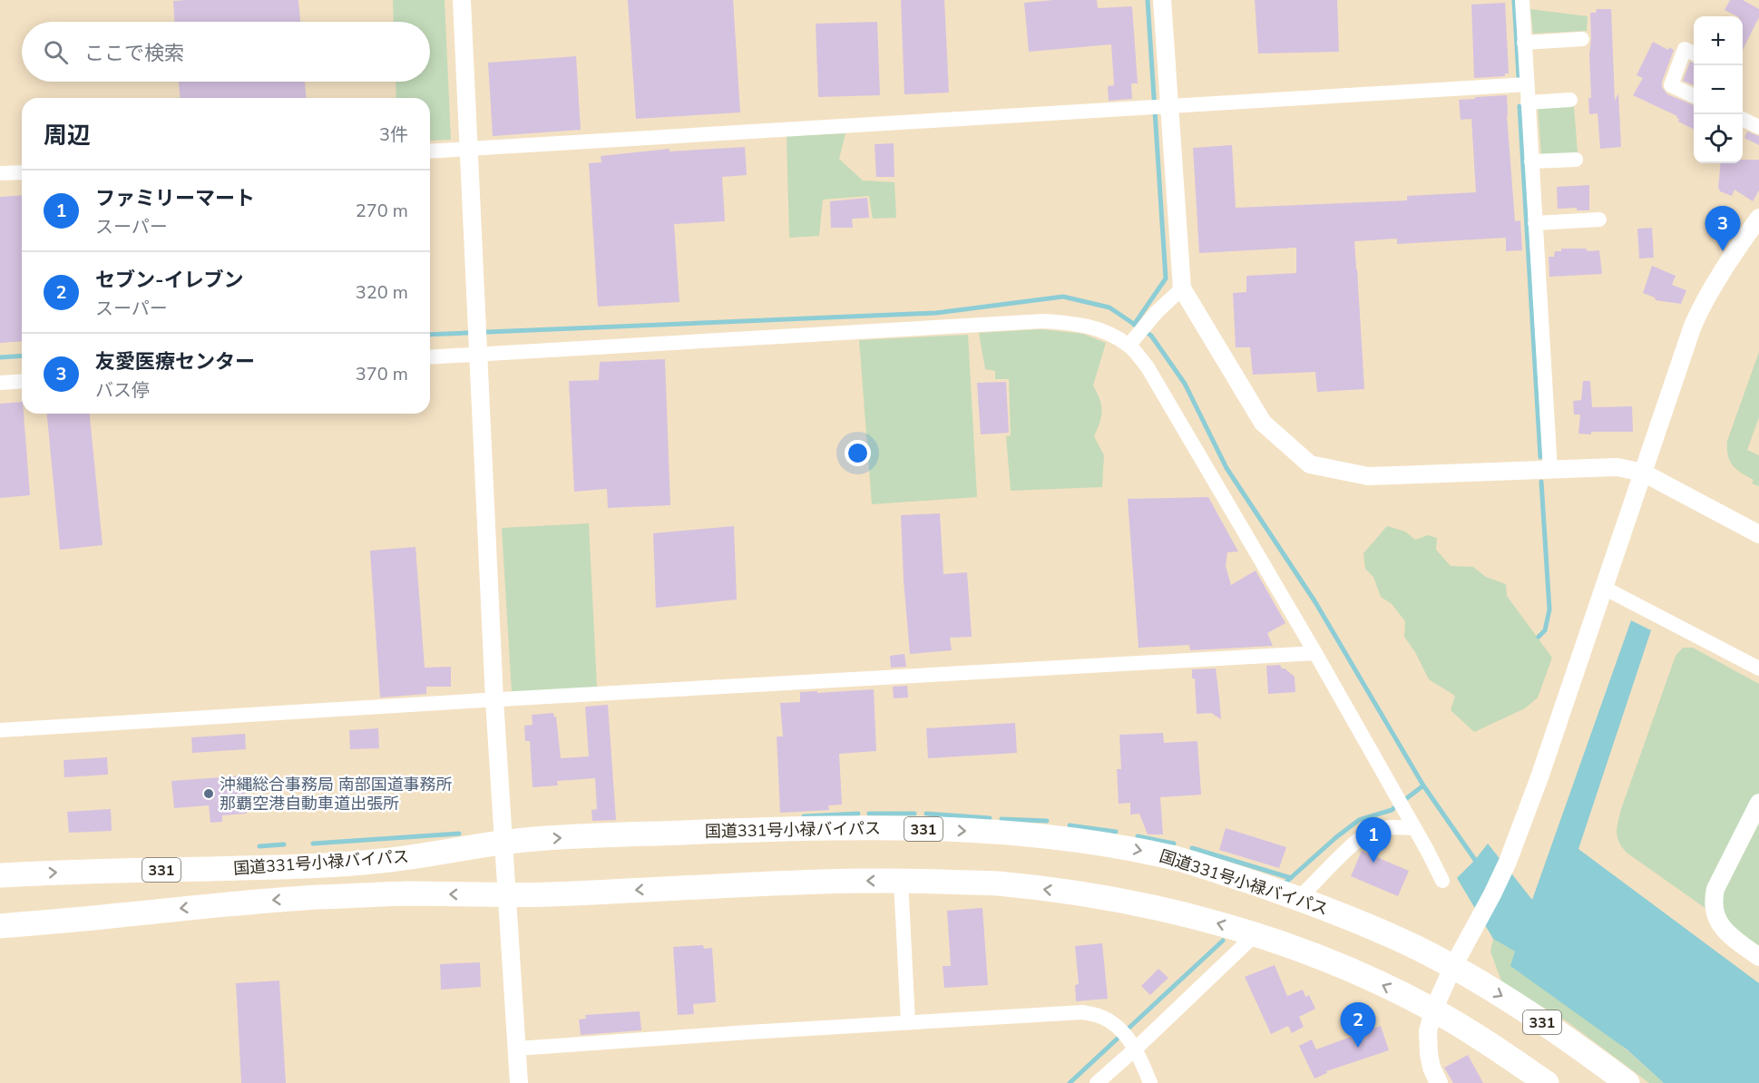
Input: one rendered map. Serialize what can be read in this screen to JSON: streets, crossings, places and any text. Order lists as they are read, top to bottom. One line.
{"streets":{"highway":["331","国道331号小禄バイパス"]},"places":["沖縄総合事務局 南部国道事務所 那覇空港自動車道出張所"],"page":{"map_buttons":["+","−"],"search":"ここで検索","heading":["周辺","3件"],"list":[{"mark":"1","name":"ファミリーマート","note":"スーパー","value":"270 m"},{"mark":"2","name":"セブン-イレブン","note":"スーパー","value":"320 m"},{"mark":"3","name":"友愛医療センター","note":"バス停","value":"370 m"}],"pins":["3","1","2"]}}
